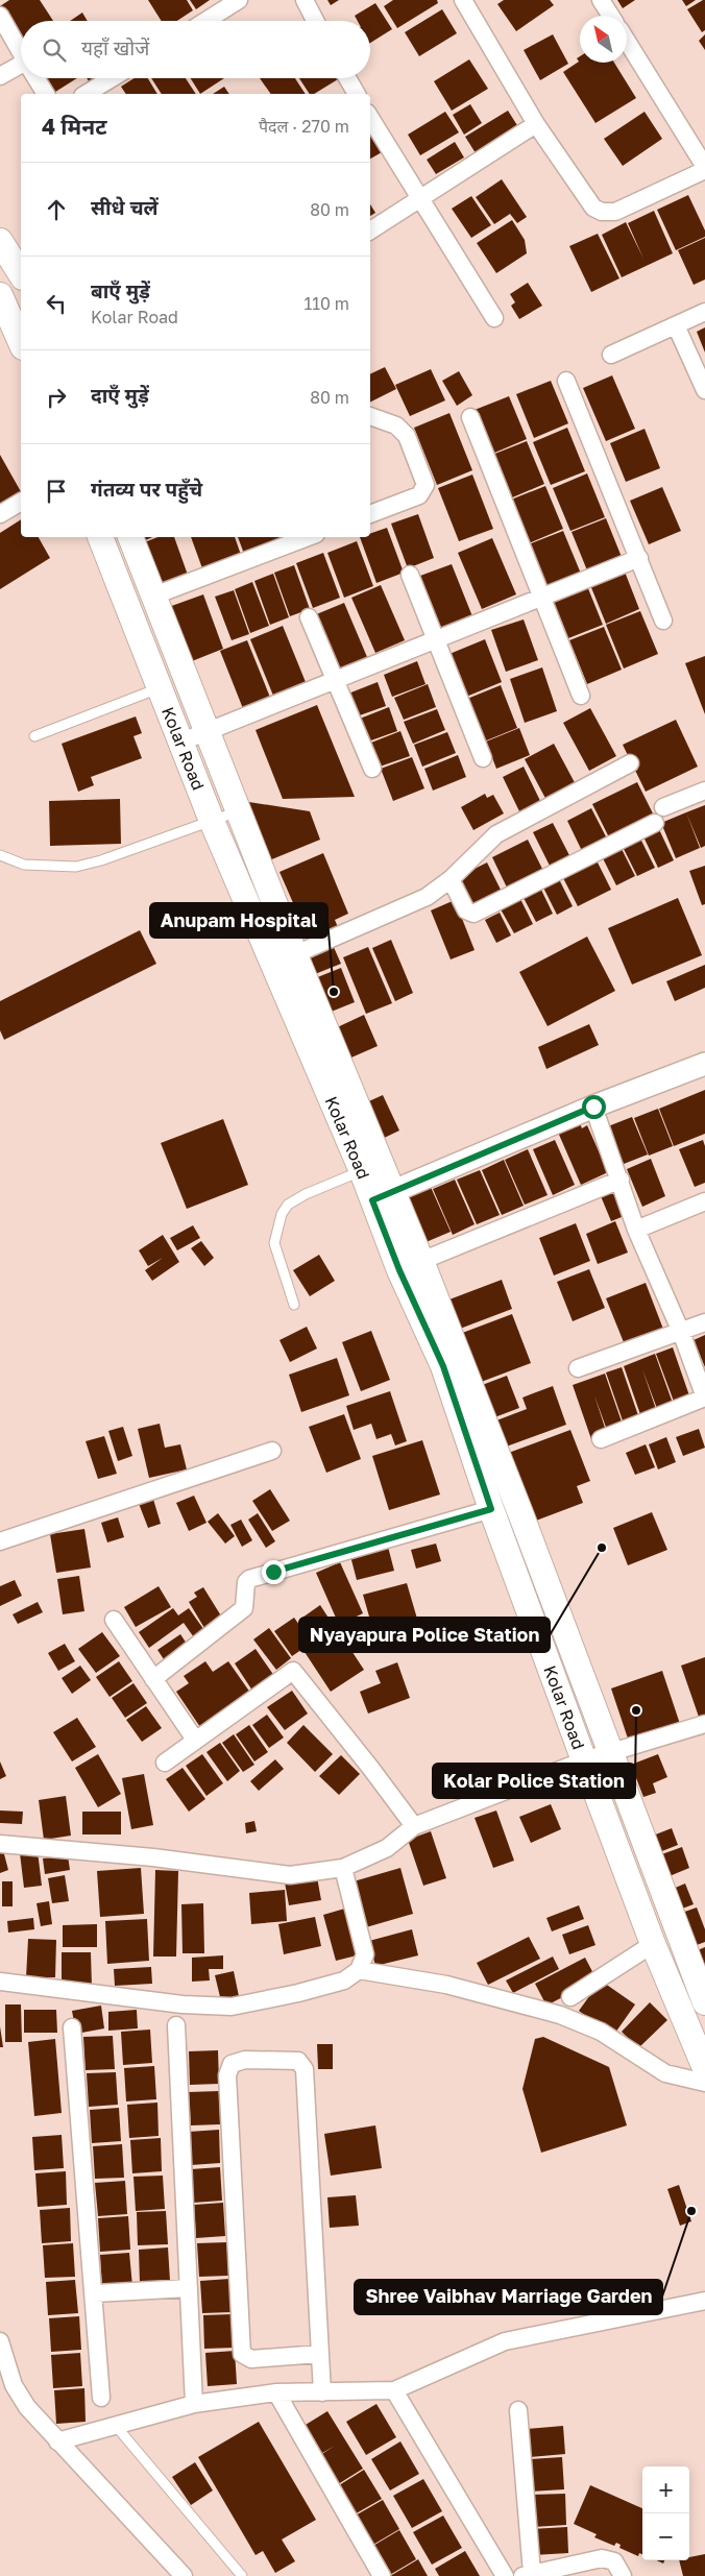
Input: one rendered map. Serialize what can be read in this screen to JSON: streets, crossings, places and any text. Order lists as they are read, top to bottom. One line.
{"streets":{"main road":["Kolar Road"]},"places":["Anupam Hospital","Nyayapura Police Station","Kolar Police Station","Shree Vaibhav Marriage Garden"],"north":"top left","page":{"search":"यहाँ खोजें","heading":["4 मिनट","पैदल · 270 m"],"list":[["सीधे चलें","80 m"],["बाएँ मुड़ें","Kolar Road","110 m"],["दाएँ मुड़ें","80 m"],"गंतव्य पर पहुँचे"],"map_buttons":["+","−"]}}
